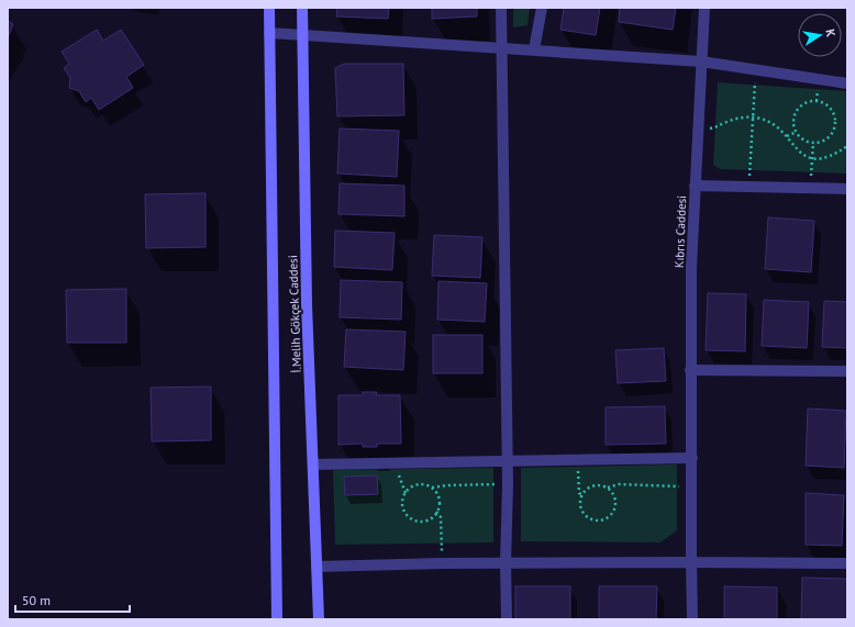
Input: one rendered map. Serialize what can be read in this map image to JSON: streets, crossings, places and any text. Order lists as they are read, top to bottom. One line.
{"streets":{"main road":["İ.Melih Gökçek Caddesi"],"street":["Kıbrıs Caddesi"]},"scale_bar":"50 m","north":"right"}
